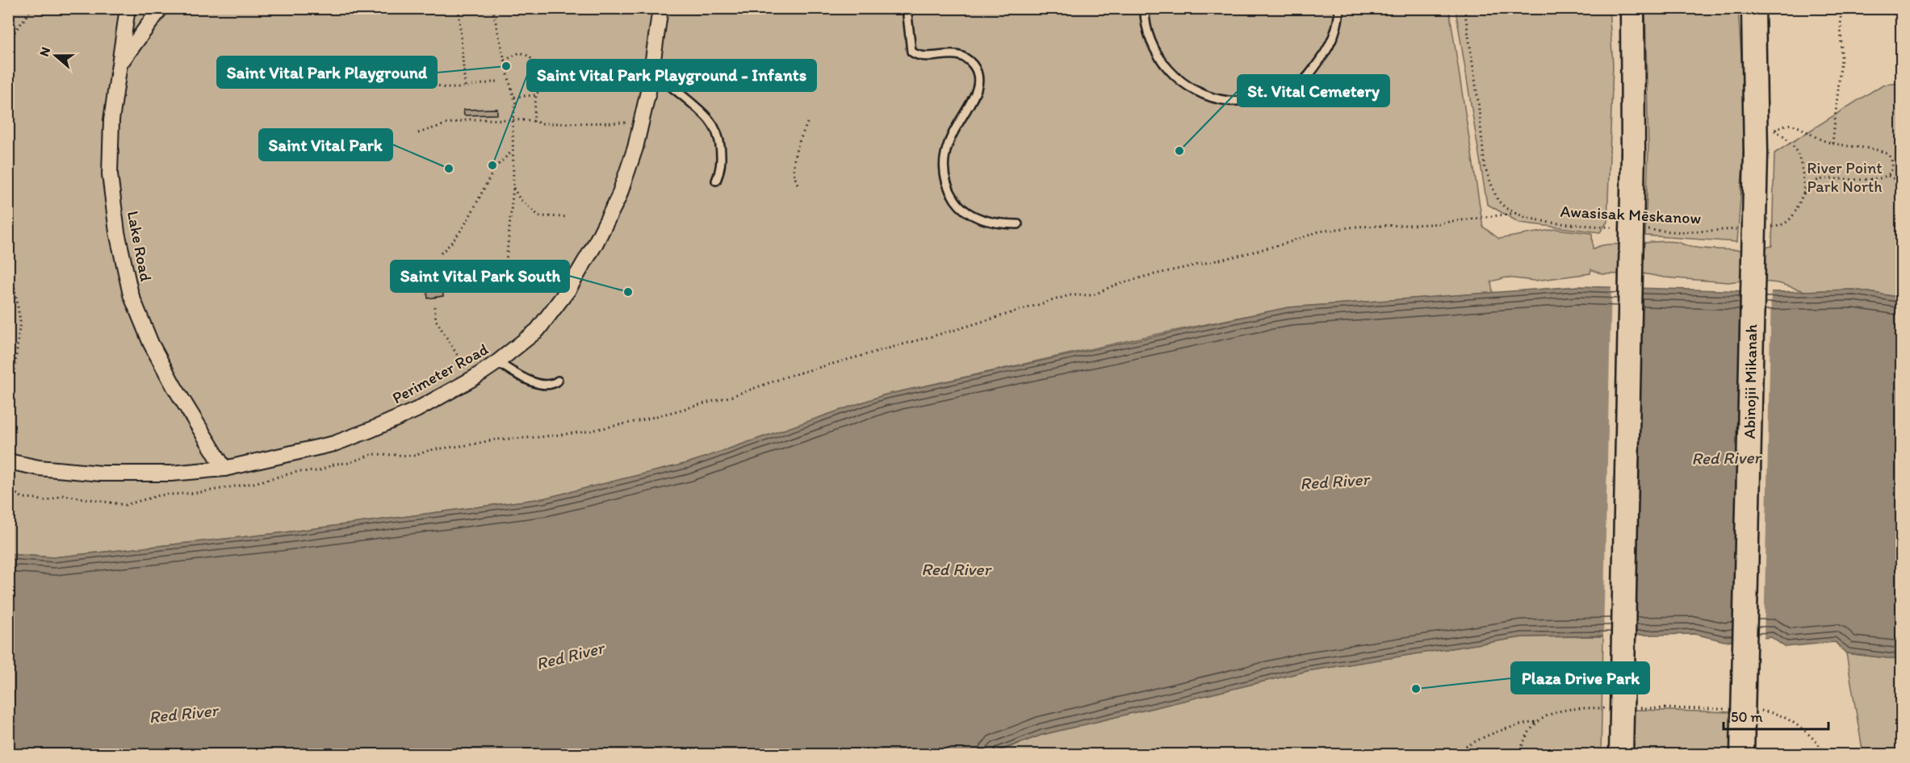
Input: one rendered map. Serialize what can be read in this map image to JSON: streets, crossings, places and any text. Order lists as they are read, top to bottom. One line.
{"streets":{"main road":["Abinojii Mikanah"],"street":["Lake Road","Perimeter Road"],"path":["Awasisak Mēskanow"]},"crossings":[["Lake Road","Perimeter Road"]],"water":["Red River"],"parks":["River Point Park North"],"places":["Saint Vital Park Playground","St. Vital Cemetery","Saint Vital Park Playground - Infants","Saint Vital Park","Saint Vital Park South","Plaza Drive Park"],"scale_bar":"50 m","north":"left"}
